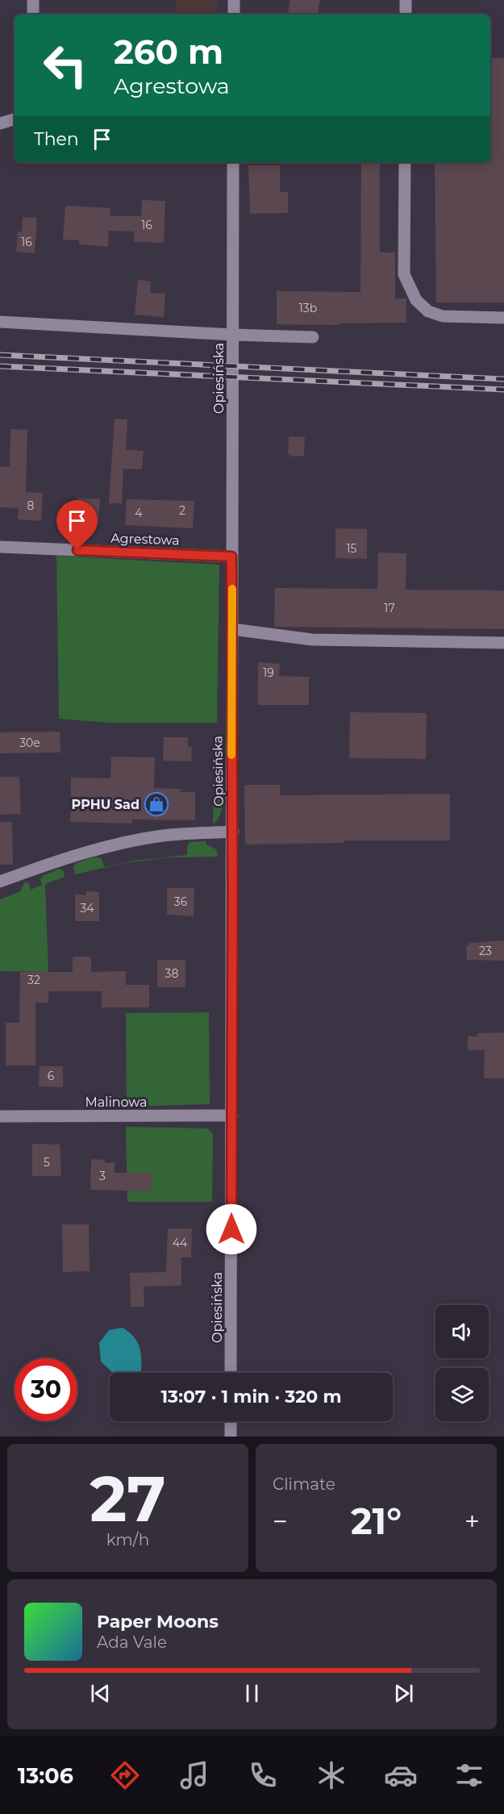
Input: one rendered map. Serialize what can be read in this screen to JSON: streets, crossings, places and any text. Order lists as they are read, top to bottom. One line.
{"streets":{"street":["Opiesińska","Agrestowa","Malinowa"]},"crossings":[["Opiesińska","Agrestowa"],["Opiesińska","Malinowa"]],"places":{"shop":["PPHU Sad"]},"house_numbers":["16","16","13b","8","2","4","15","17","19","30e","36","34","23","38","32","6","5","3","44"],"page":{"turn":["260 m","Agrestowa"],"then":"Then","limit":"30","trip":"13:07 · 1 min · 320 m","tile":[["27","km/h"],"Climate"],"heat":["−","21°","+"],"song":["Paper Moons","Ada Vale"],"tabs":"13:06"}}
